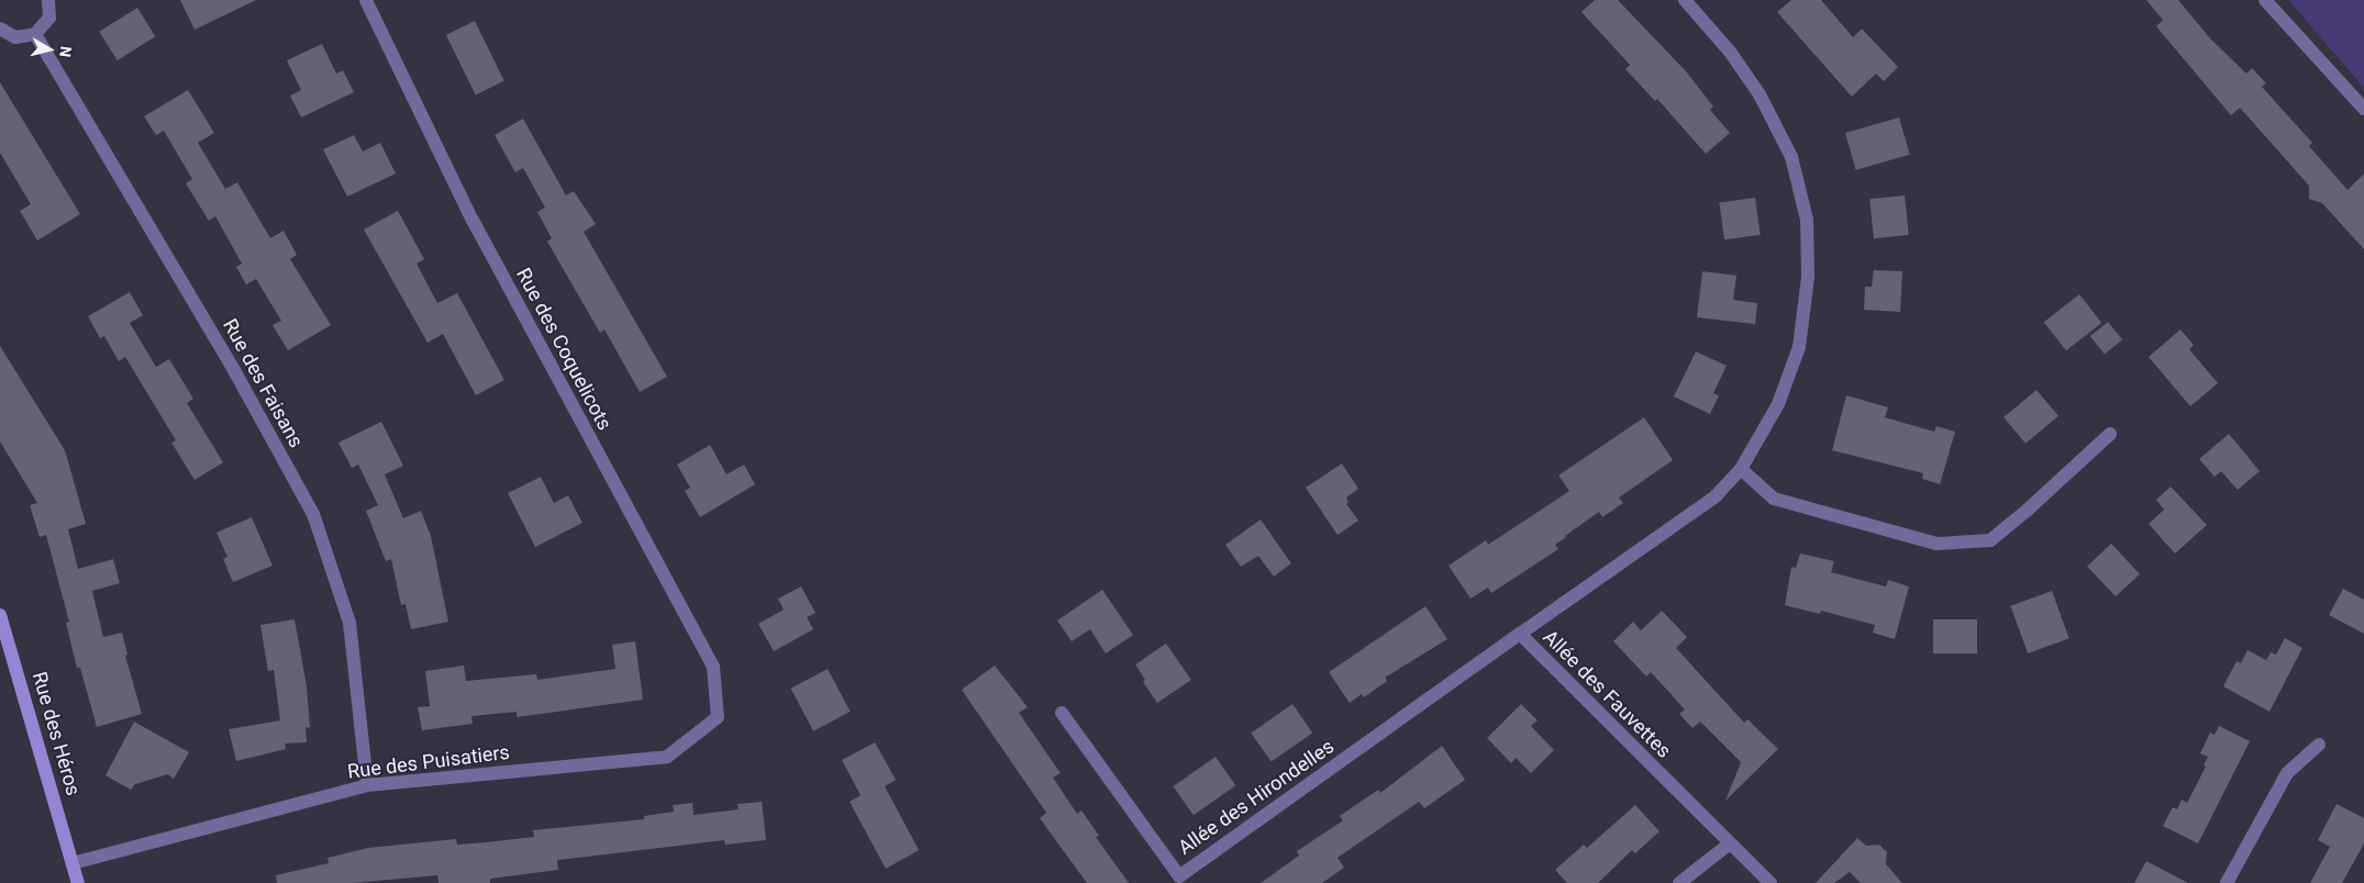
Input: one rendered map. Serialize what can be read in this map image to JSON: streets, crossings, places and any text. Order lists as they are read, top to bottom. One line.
{"streets":{"street":["Rue des Coquelicots","Rue des Faisans","Allée des Fauvettes","Rue des Héros","Rue des Puisatiers","Allée des Hirondelles"]},"crossings":[["Rue des Coquelicots","Rue des Puisatiers"],["Rue des Faisans","Rue des Puisatiers"],["Allée des Fauvettes","Allée des Hirondelles"],["Rue des Héros","Rue des Puisatiers"]],"north":"right"}
